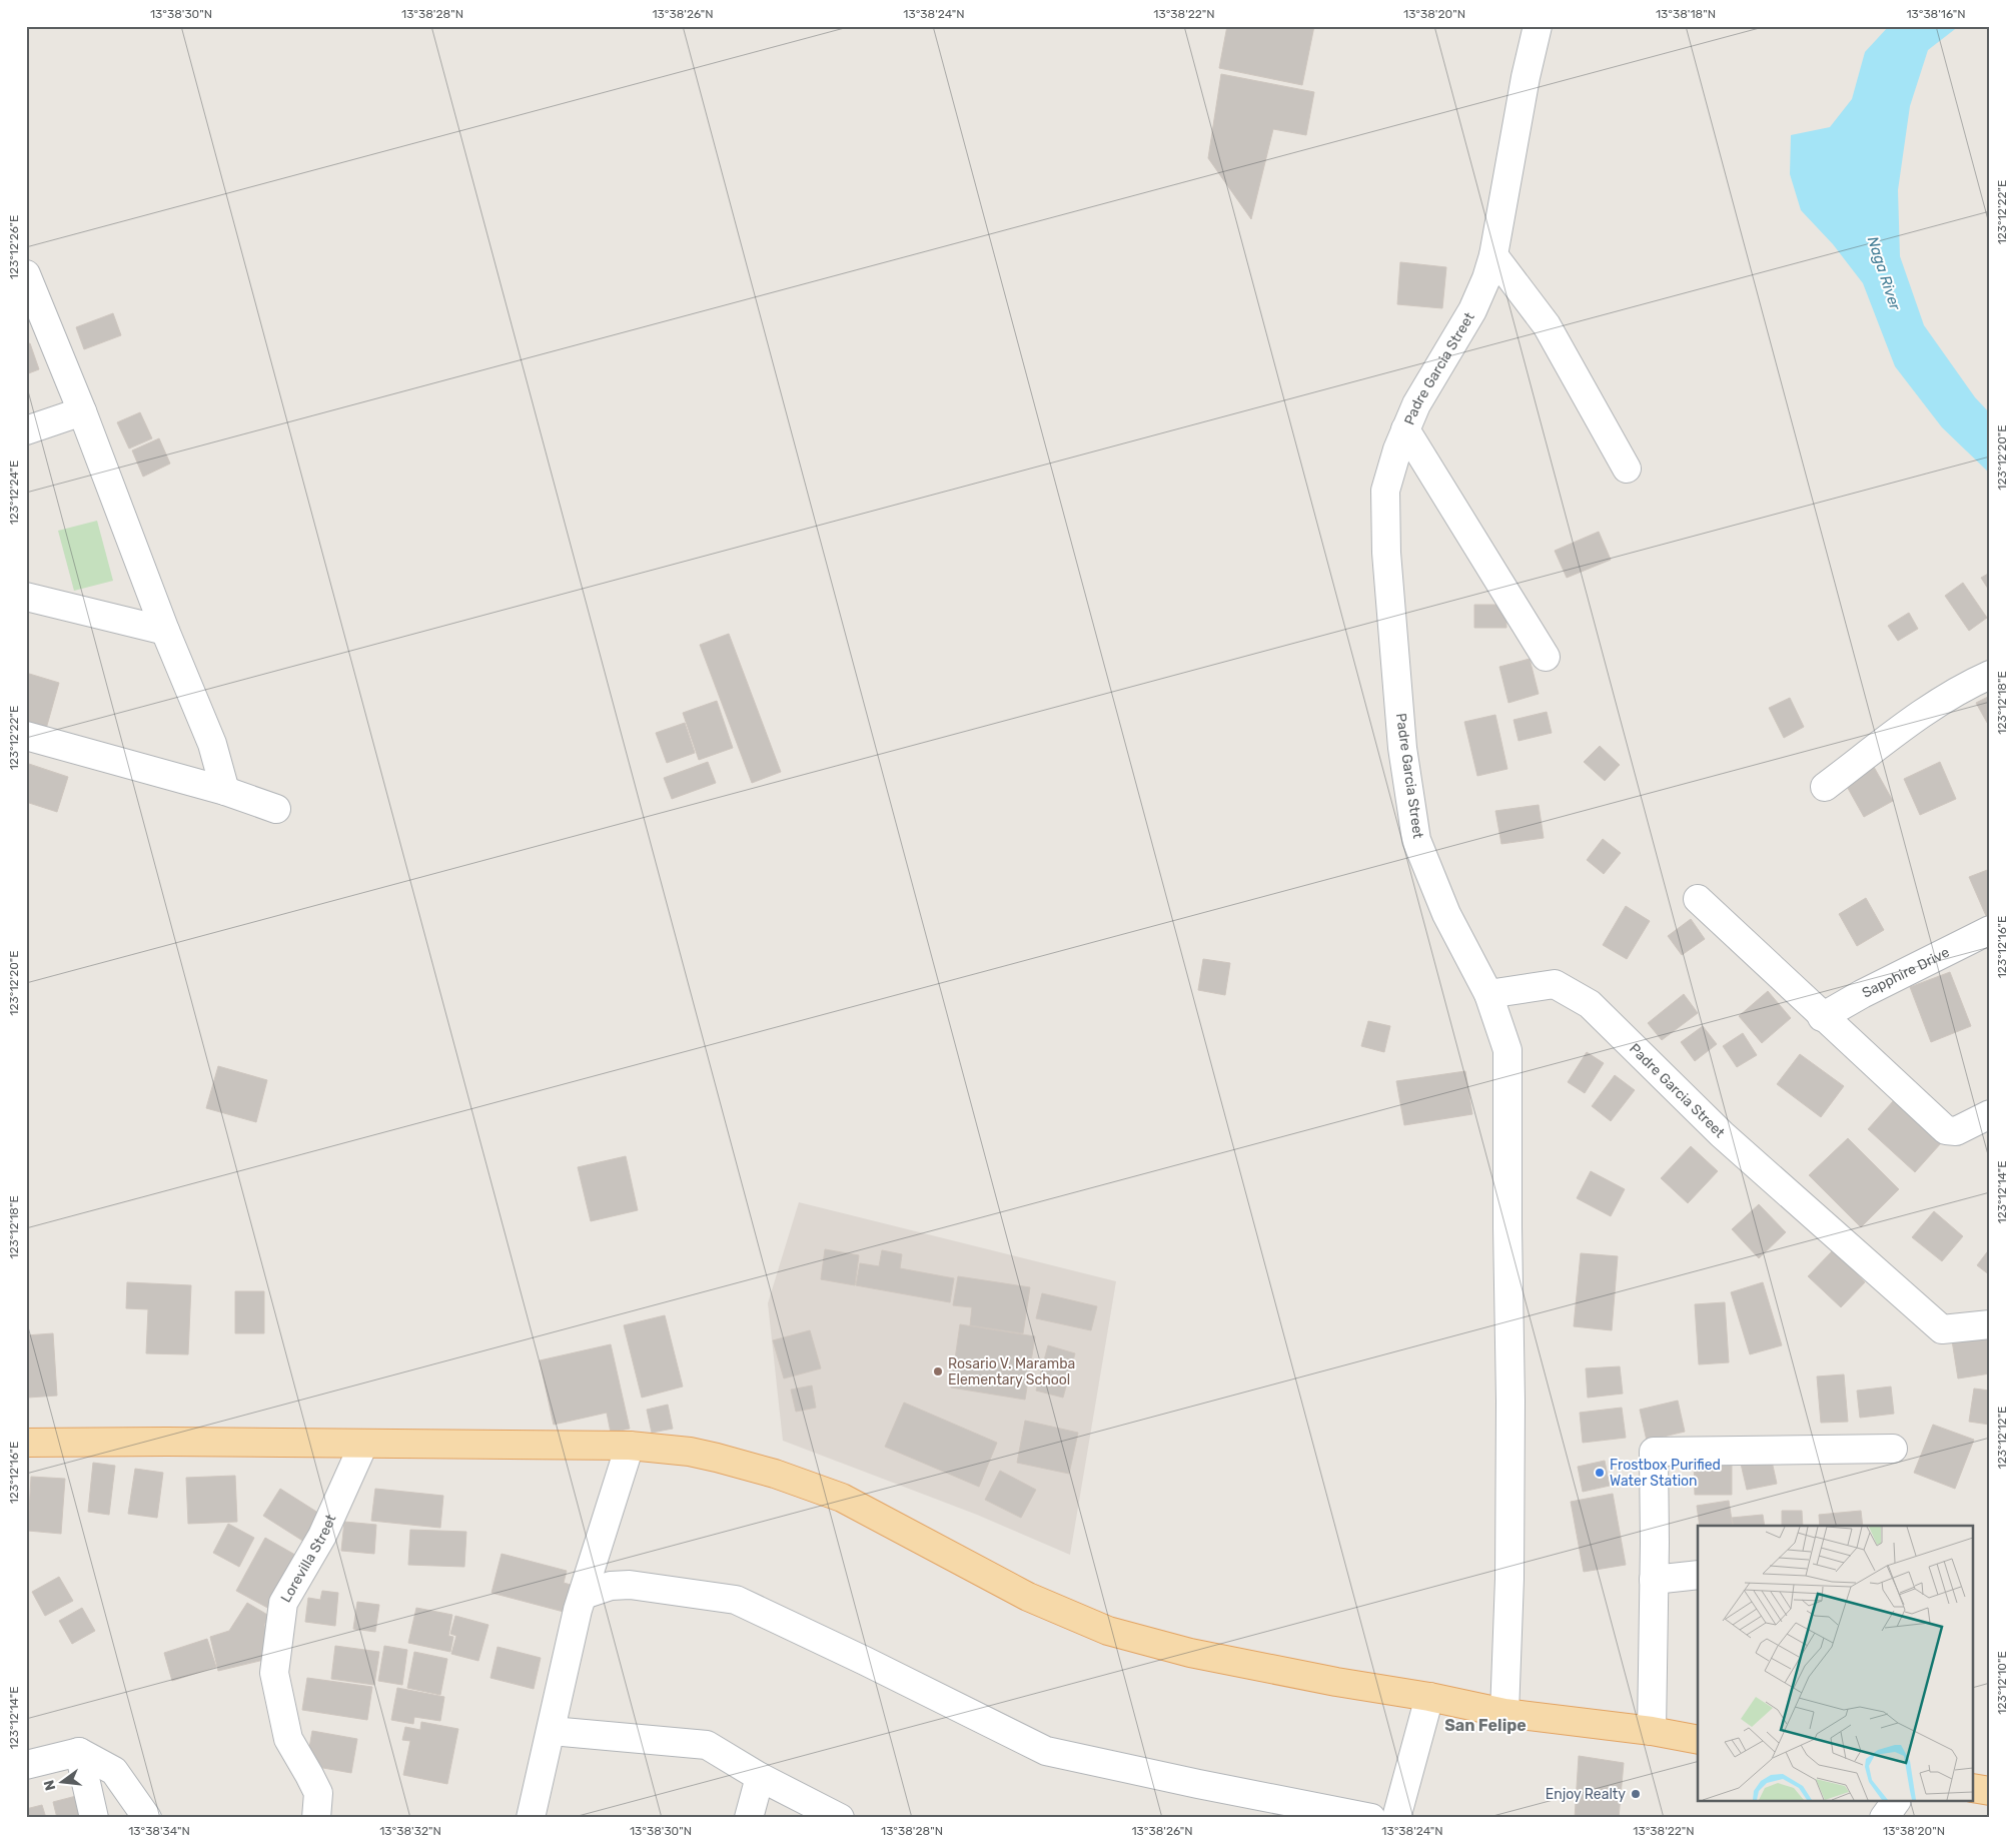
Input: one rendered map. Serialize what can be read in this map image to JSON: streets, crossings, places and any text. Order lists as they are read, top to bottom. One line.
{"streets":{"street":["Padre Garcia Street","Sapphire Drive","Lorevilla Street"]},"districts":["San Felipe"],"water":["Naga River"],"places":["Rosario V. Maramba Elementary School","Frostbox Purified Water Station","Enjoy Realty"],"north":"left","coordinates":["13°38'30\"N","13°38'28\"N","13°38'26\"N","13°38'24\"N","13°38'22\"N","13°38'20\"N","13°38'18\"N","13°38'16\"N","123°12'22\"E","123°12'26\"E","123°12'20\"E","123°12'24\"E","123°12'18\"E","123°12'16\"E","123°12'14\"E","123°12'12\"E","123°12'10\"E","13°38'34\"N","13°38'32\"N"]}
